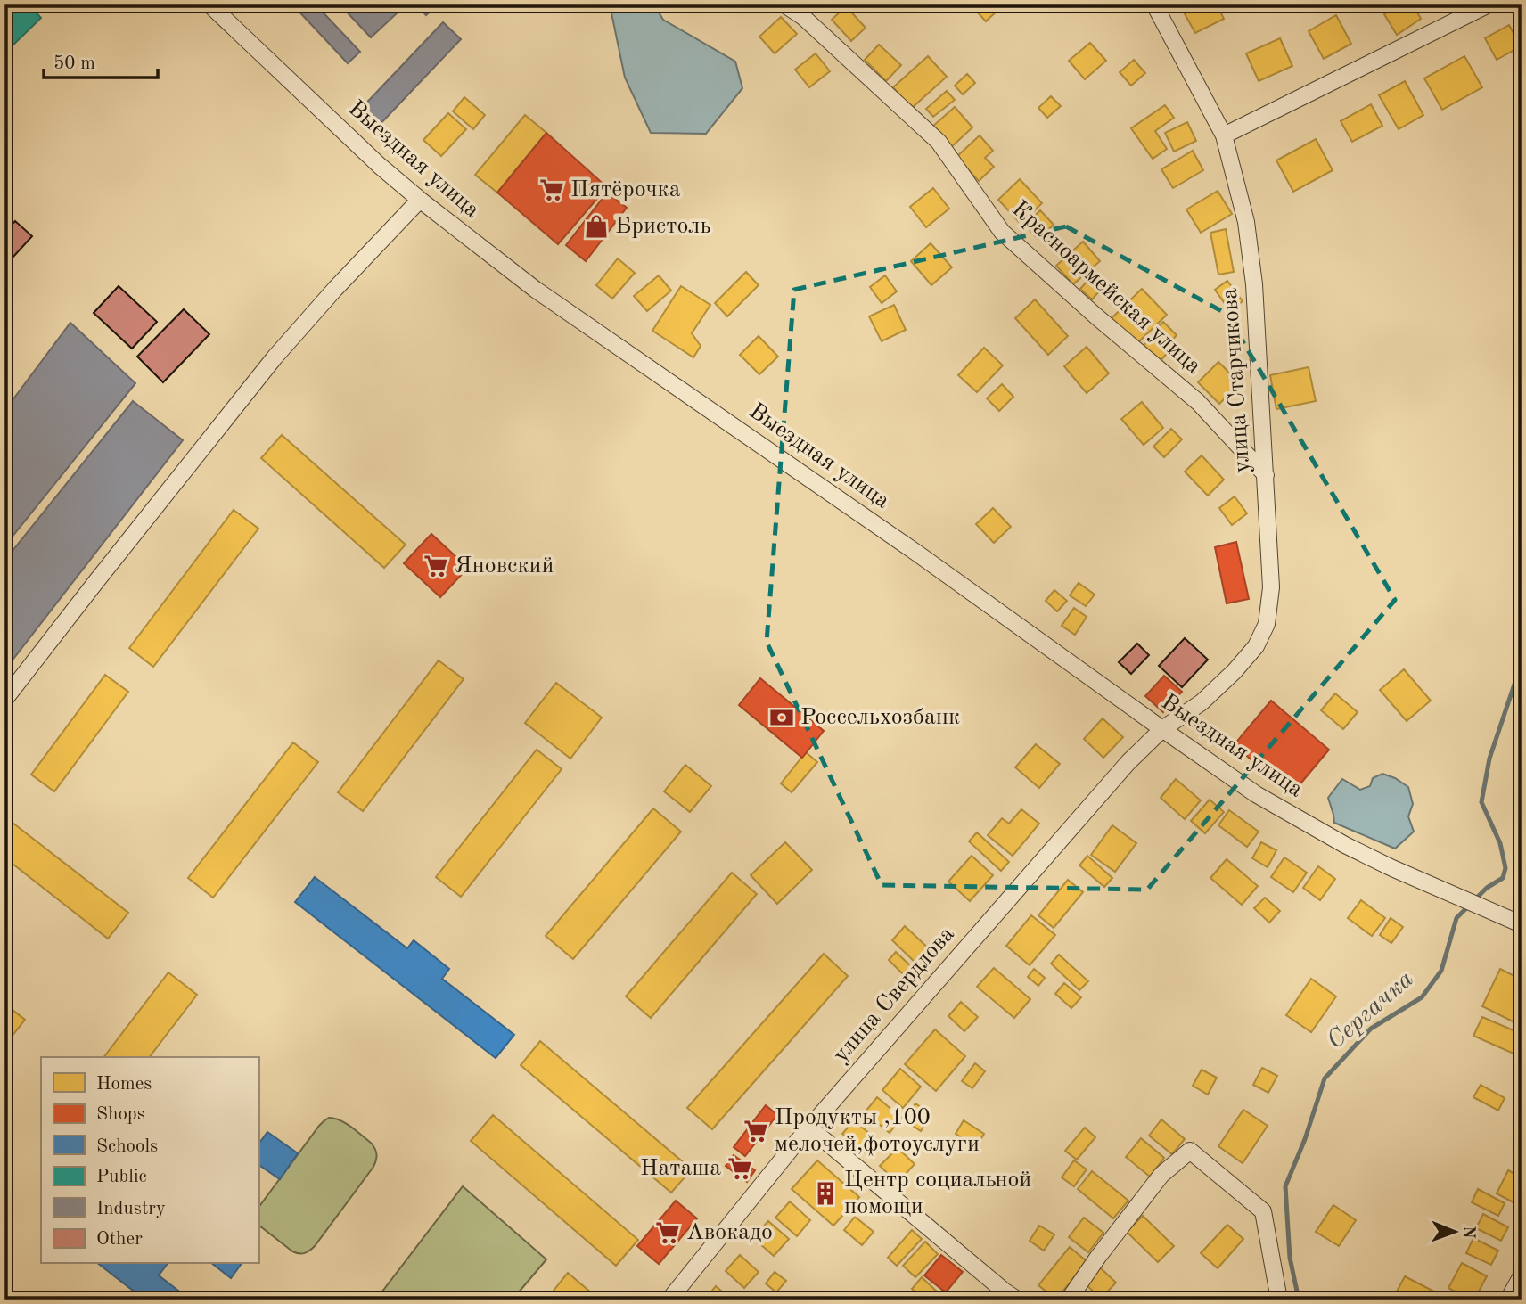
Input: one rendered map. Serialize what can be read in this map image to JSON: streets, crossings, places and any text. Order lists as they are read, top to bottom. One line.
{"streets":{"street":["Выездная улица","Красноармейская улица","улица Старчикова","улица Свердлова"]},"crossings":[["Выездная улица","улица Старчикова"],["Выездная улица","улица Свердлова"],["Красноармейская улица","улица Старчикова"],["улица Старчикова","улица Свердлова"]],"water":["Сергачка"],"places":{"supermarket":["Пятёрочка","Яновский","Продукты ,100 мелочей,фотоуслуги","Наташа","Авокадо"],"shop":["Бристоль"],"bank":["Россельхозбанк"],"building":["Центр социальной помощи"]},"legend":["Homes","Shops","Schools","Public","Industry","Other"],"scale_bar":"50 m","north":"right"}
